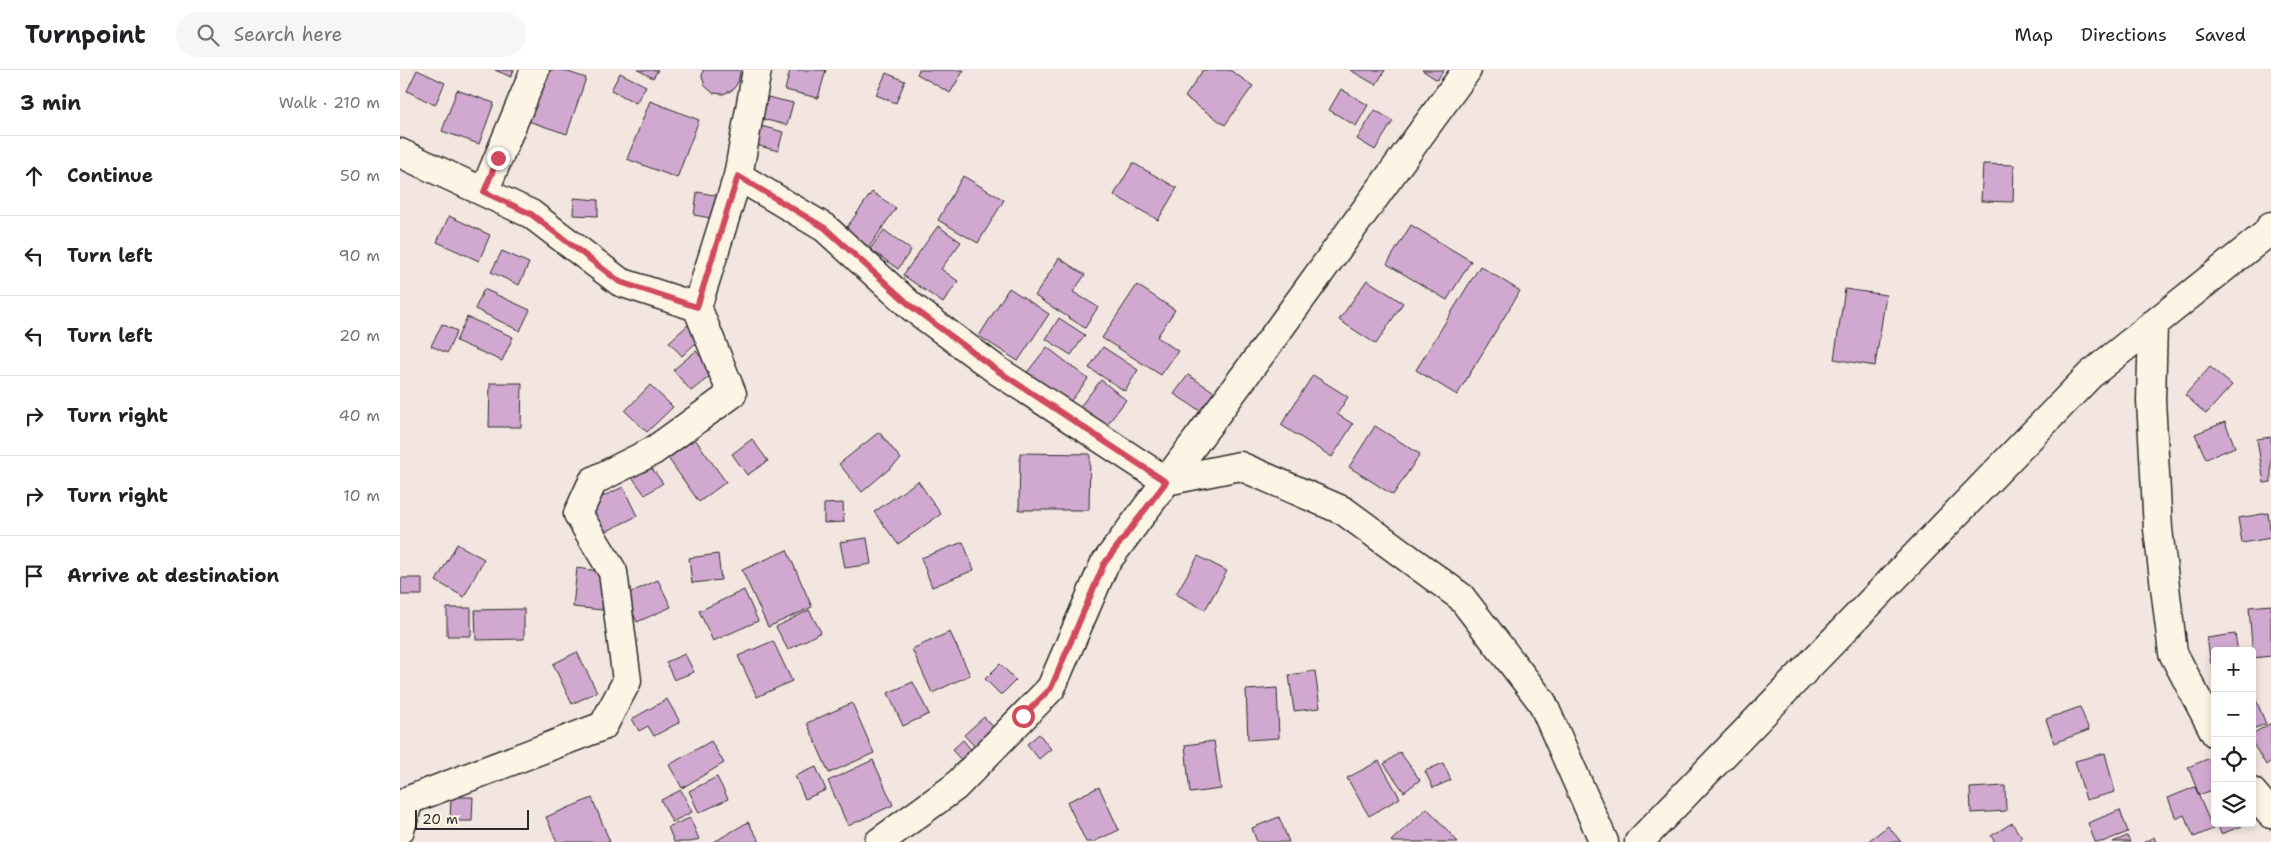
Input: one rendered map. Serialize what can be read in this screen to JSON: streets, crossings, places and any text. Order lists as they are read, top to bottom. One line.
{"scale_bar":"20 m","page":{"header":"Turnpoint","search":"Search here","nav":["Map","Directions","Saved"],"heading":["3 min","Walk · 210 m"],"list":[["Continue","50 m"],["Turn left","90 m"],["Turn left","20 m"],["Turn right","40 m"],["Turn right","10 m"],"Arrive at destination"],"map_buttons":["+","−"],"scale":"20 m"}}
